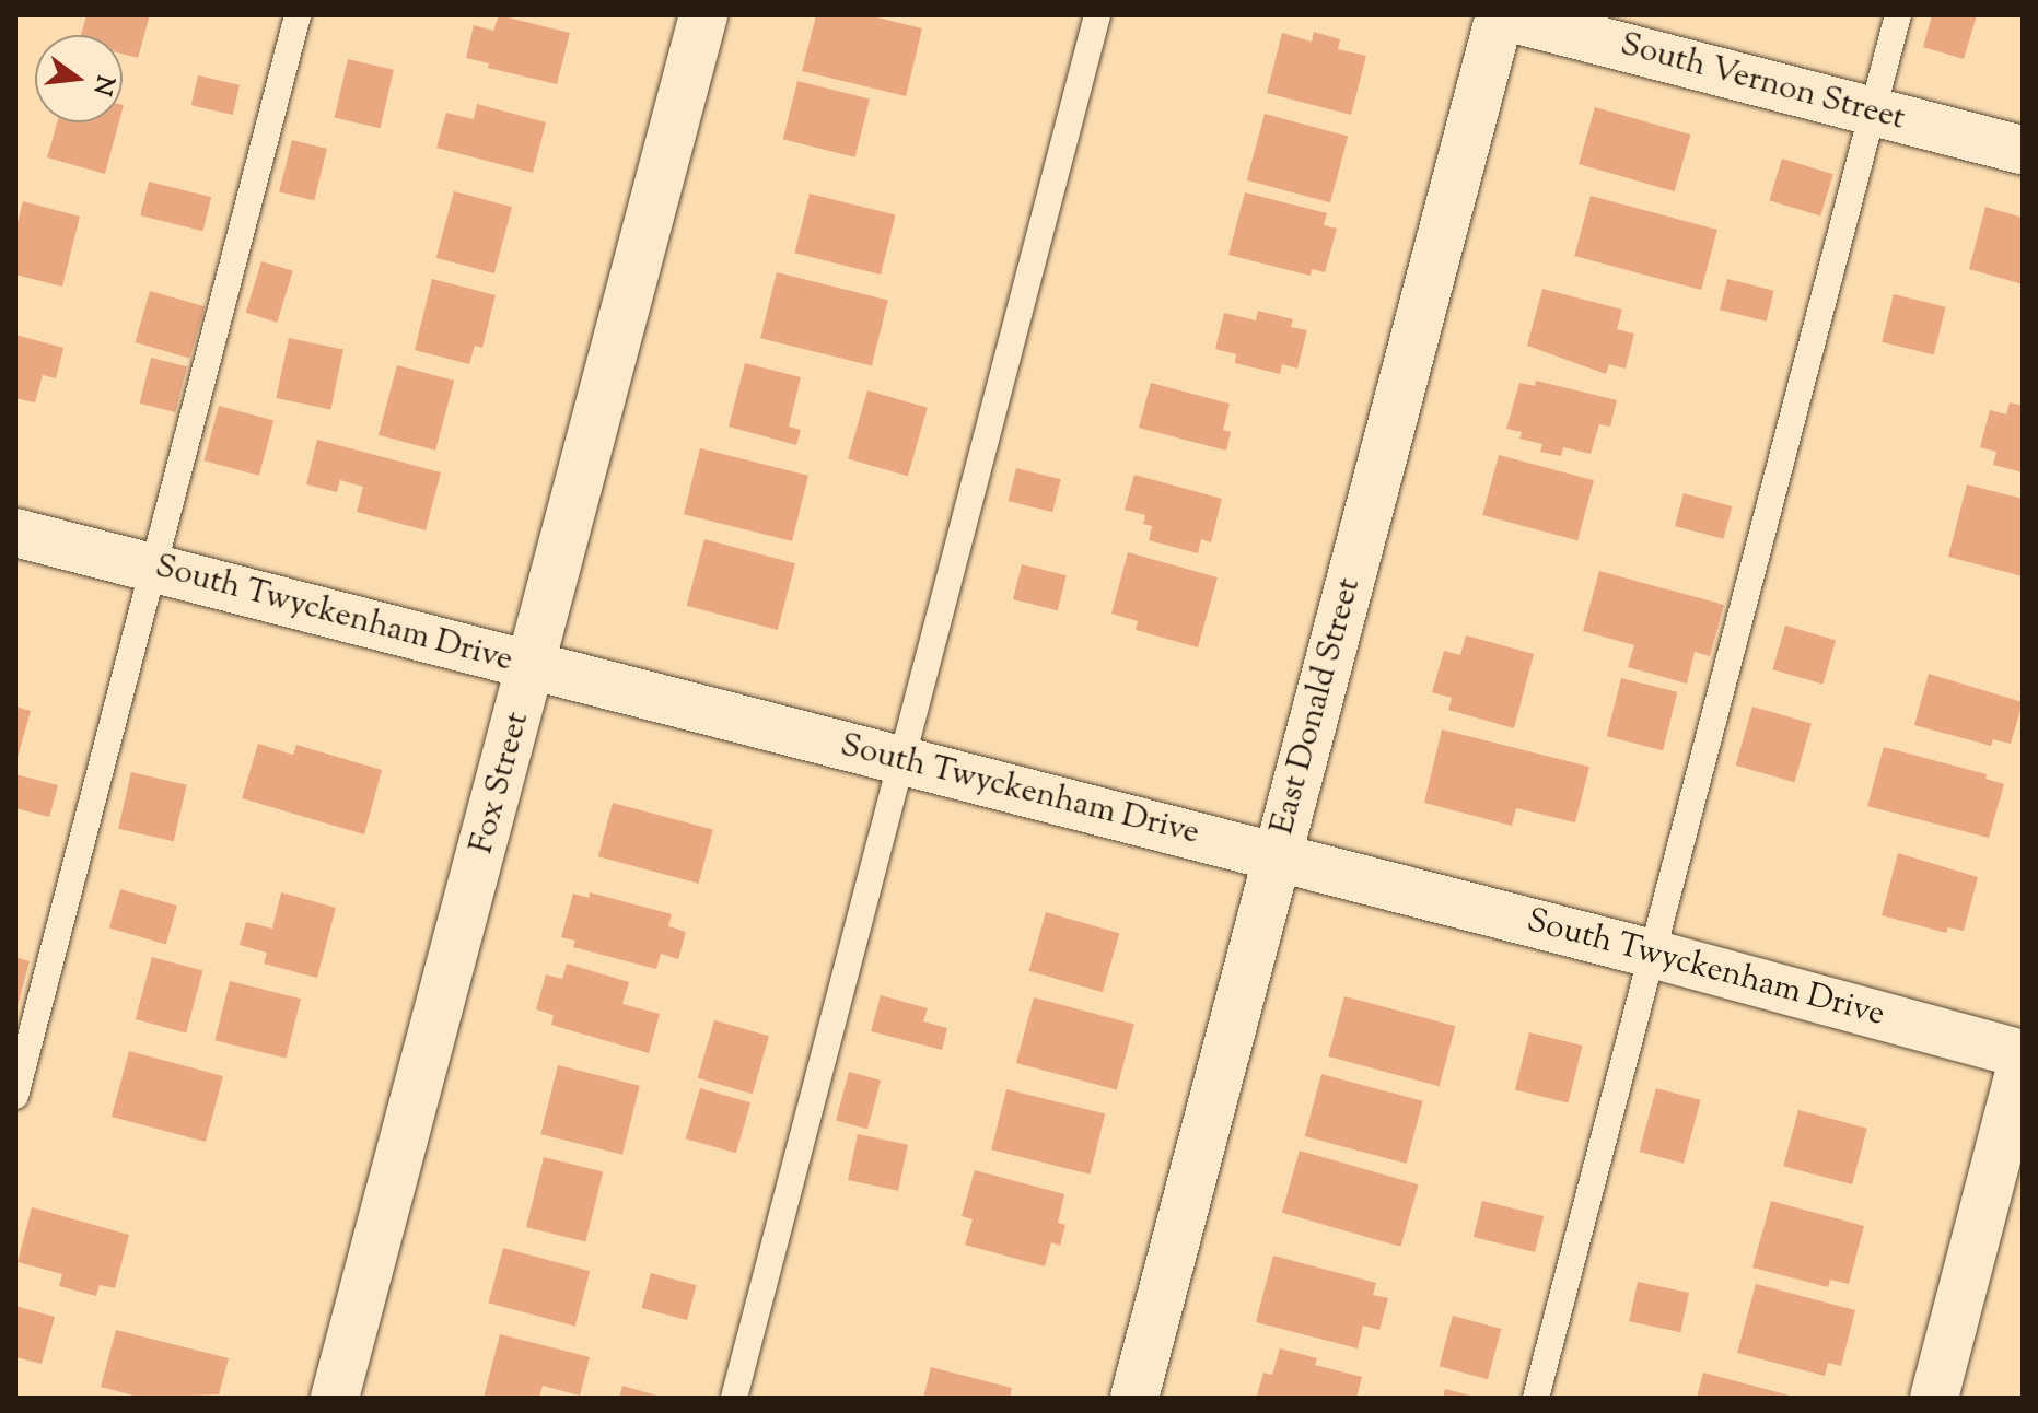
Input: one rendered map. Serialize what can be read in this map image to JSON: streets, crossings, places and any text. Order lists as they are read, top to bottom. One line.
{"streets":{"street":["South Vernon Street","South Twyckenham Drive","East Donald Street","Fox Street"]},"crossings":[["South Vernon Street","East Donald Street"],["South Twyckenham Drive","East Donald Street"],["South Twyckenham Drive","Fox Street"]],"north":"right"}
